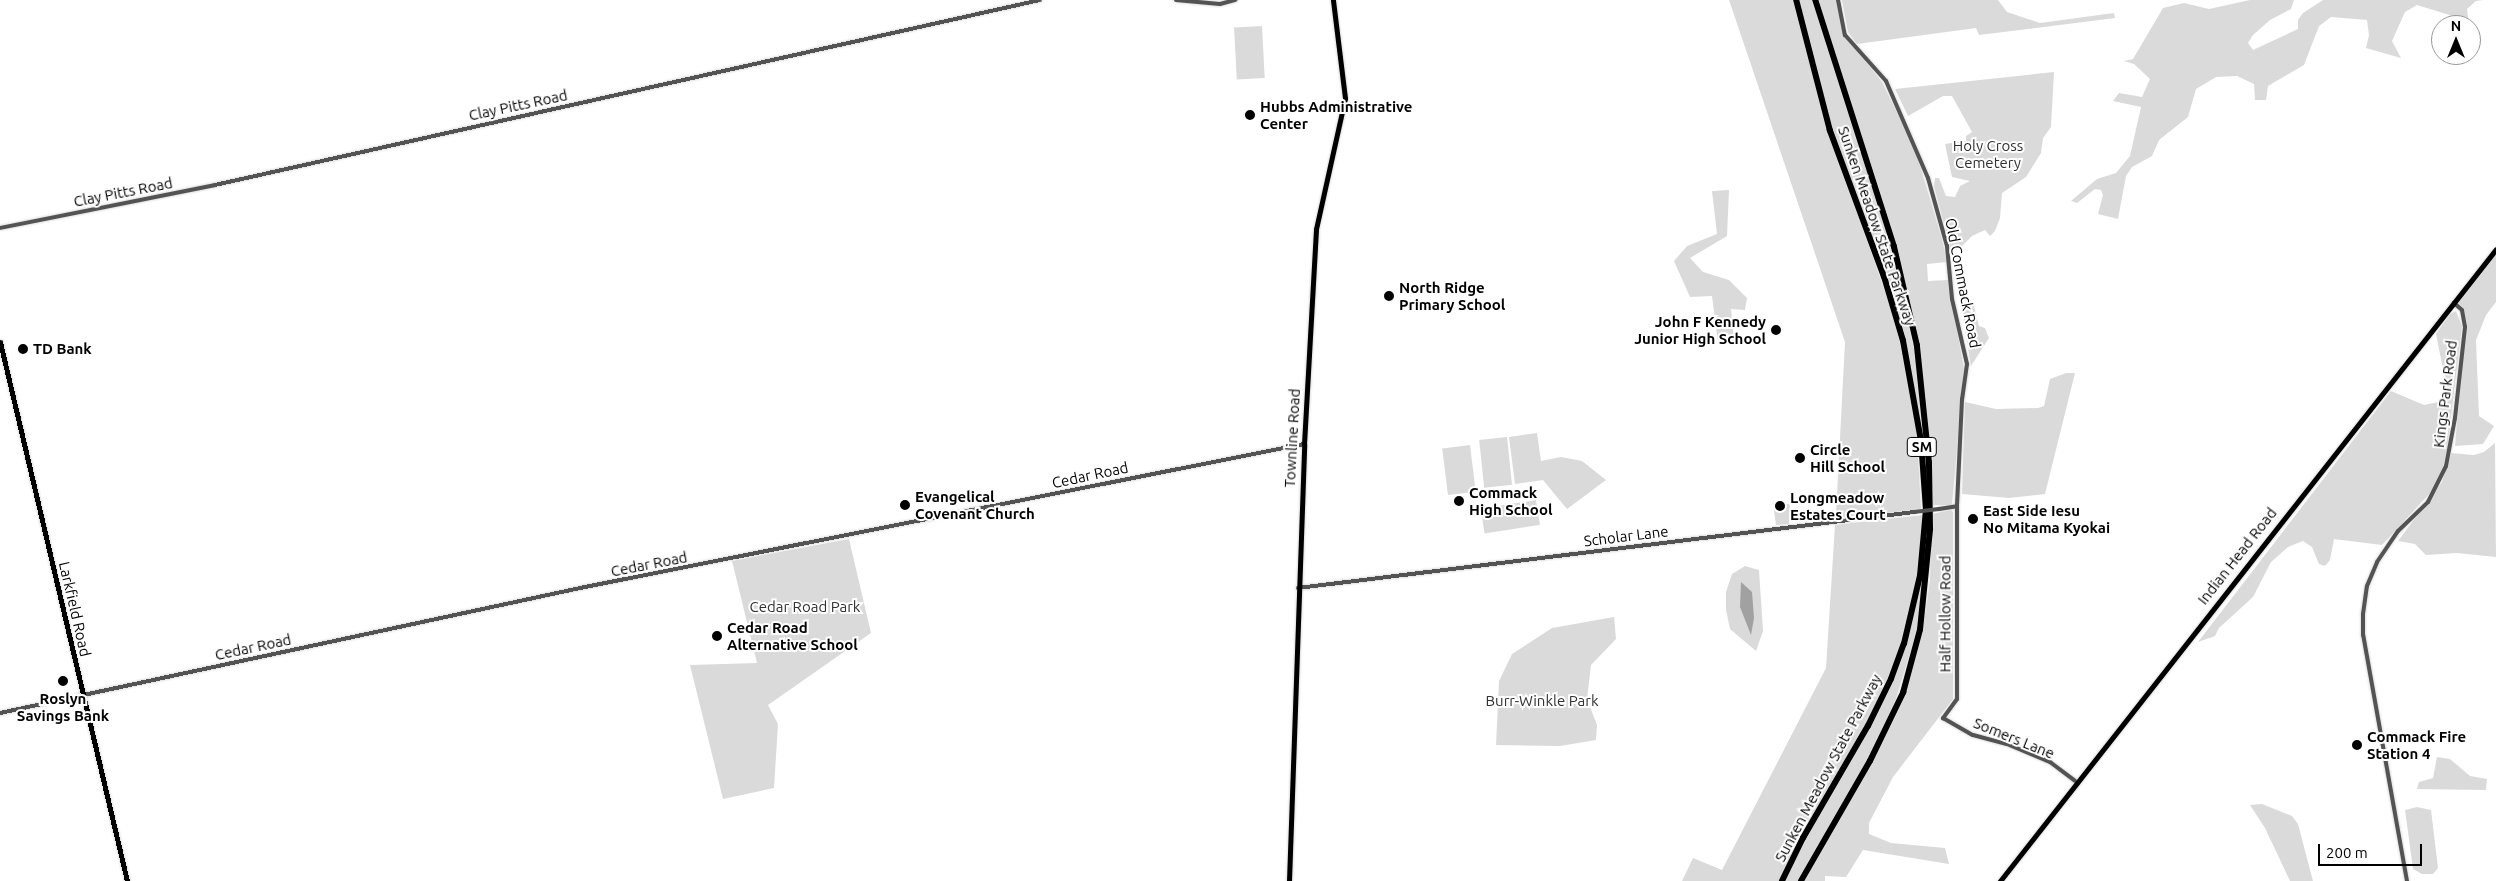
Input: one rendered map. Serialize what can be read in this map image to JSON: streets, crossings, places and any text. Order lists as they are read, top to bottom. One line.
{"streets":{"highway":["Sunken Meadow State Parkway","SM"],"main road":["Townline Road","Indian Head Road","Larkfield Road"],"street":["Clay Pitts Road","Old Commack Road","Kings Park Road","Cedar Road","Scholar Lane","Half Hollow Road","Somers Lane"]},"crossings":[["Old Commack Road","Scholar Lane"],["Old Commack Road","Half Hollow Road"],["Kings Park Road","Indian Head Road"],["Townline Road","Cedar Road"],["Townline Road","Scholar Lane"],["Cedar Road","Larkfield Road"],["Scholar Lane","Half Hollow Road"],["Indian Head Road","Somers Lane"],["Half Hollow Road","Somers Lane"]],"parks":["Holy Cross Cemetery","Cedar Road Park","Burr-Winkle Park"],"places":["Hubbs Administrative Center","North Ridge Primary School","John F Kennedy Junior High School","TD Bank","Circle Hill School","Commack High School","Evangelical Covenant Church","Longmeadow Estates Court","East Side Iesu No Mitama Kyokai","Cedar Road Alternative School","Roslyn Savings Bank","Commack Fire Station 4"],"scale_bar":"200 m","north":"top"}
